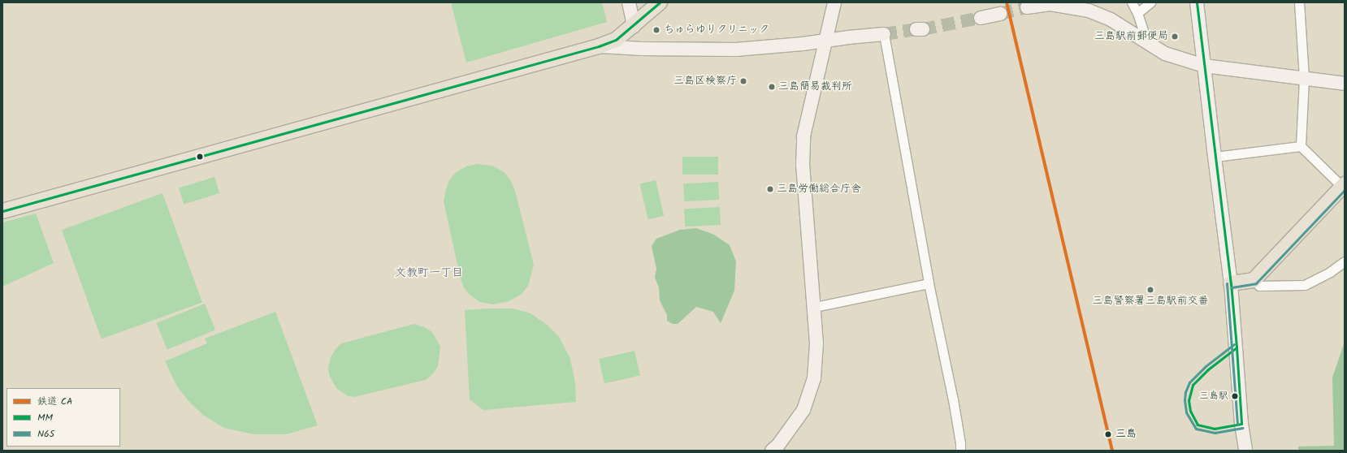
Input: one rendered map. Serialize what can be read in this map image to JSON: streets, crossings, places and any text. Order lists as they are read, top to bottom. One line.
{"districts":["文教町一丁目"],"places":["ちゅらゆりクリニック","三島駅前郵便局","三島区検察庁","三島簡易裁判所","三島労働総合庁舎","三島警察署三島駅前交番","三島駅","三島"],"lines":["rail line CA","transit line MM","transit line N65"],"legend":["鉄道 CA","MM","N65"]}
